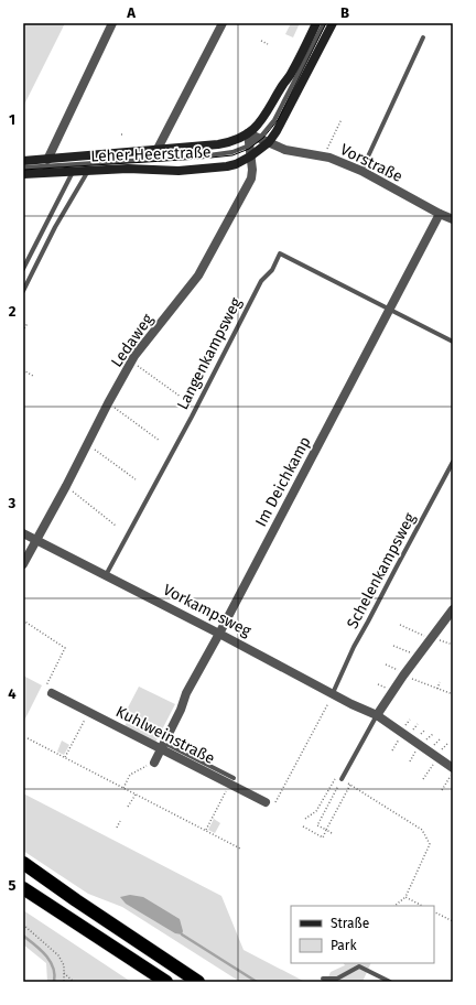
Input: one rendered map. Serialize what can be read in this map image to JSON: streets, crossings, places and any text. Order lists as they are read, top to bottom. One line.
{"streets":{"main road":["Leher Heerstraße"],"street":["Vorstraße","Ledaweg","Im Deichkamp","Vorkampsweg","Kuhlweinstraße"],"lane":["Langenkampsweg","Schelenkampsweg"]},"crossings":[["Leher Heerstraße","Vorstraße"],["Leher Heerstraße","Ledaweg"],["Vorstraße","Ledaweg"],["Vorstraße","Im Deichkamp"],["Ledaweg","Vorkampsweg"],["Langenkampsweg","Im Deichkamp"],["Langenkampsweg","Vorkampsweg"],["Im Deichkamp","Vorkampsweg"],["Im Deichkamp","Kuhlweinstraße"],["Schelenkampsweg","Vorkampsweg"]],"legend":["Straße","Park"],"grid":{"columns":["A","B"],"rows":["1","2","3","4","5"]}}
